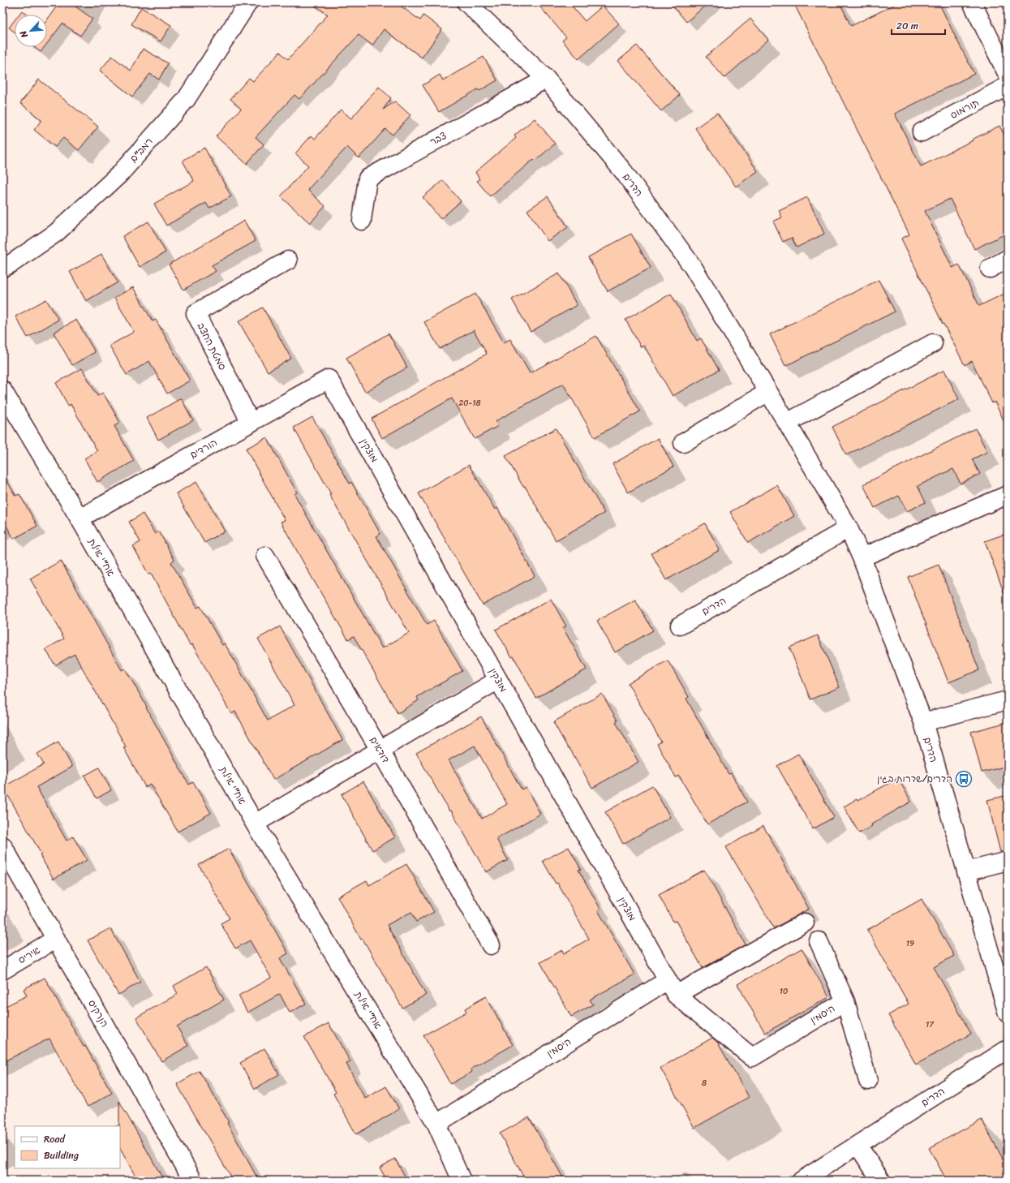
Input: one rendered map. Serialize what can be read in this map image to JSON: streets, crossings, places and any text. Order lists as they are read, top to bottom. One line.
{"streets":{"street":["תורמוס","צבר","רמב\"ם","הדרים","סמטת החצב","הורדים","מוצקין","אח\"י אילת","דודאים","איריס","הנרקיס","היסמין"]},"crossings":[["צבר","הדרים"],["סמטת החצב","הורדים"],["הורדים","מוצקין"],["הורדים","אח\"י אילת"],["מוצקין","היסמין"],["אח\"י אילת","היסמין"],["איריס","הנרקיס"]],"places":{"bus stop":["הדרים/שדרות בגין"]},"house_numbers":["20-18","19","10","17","8"],"legend":["Road","Building"],"scale_bar":"20 m","north":"bottom left"}
